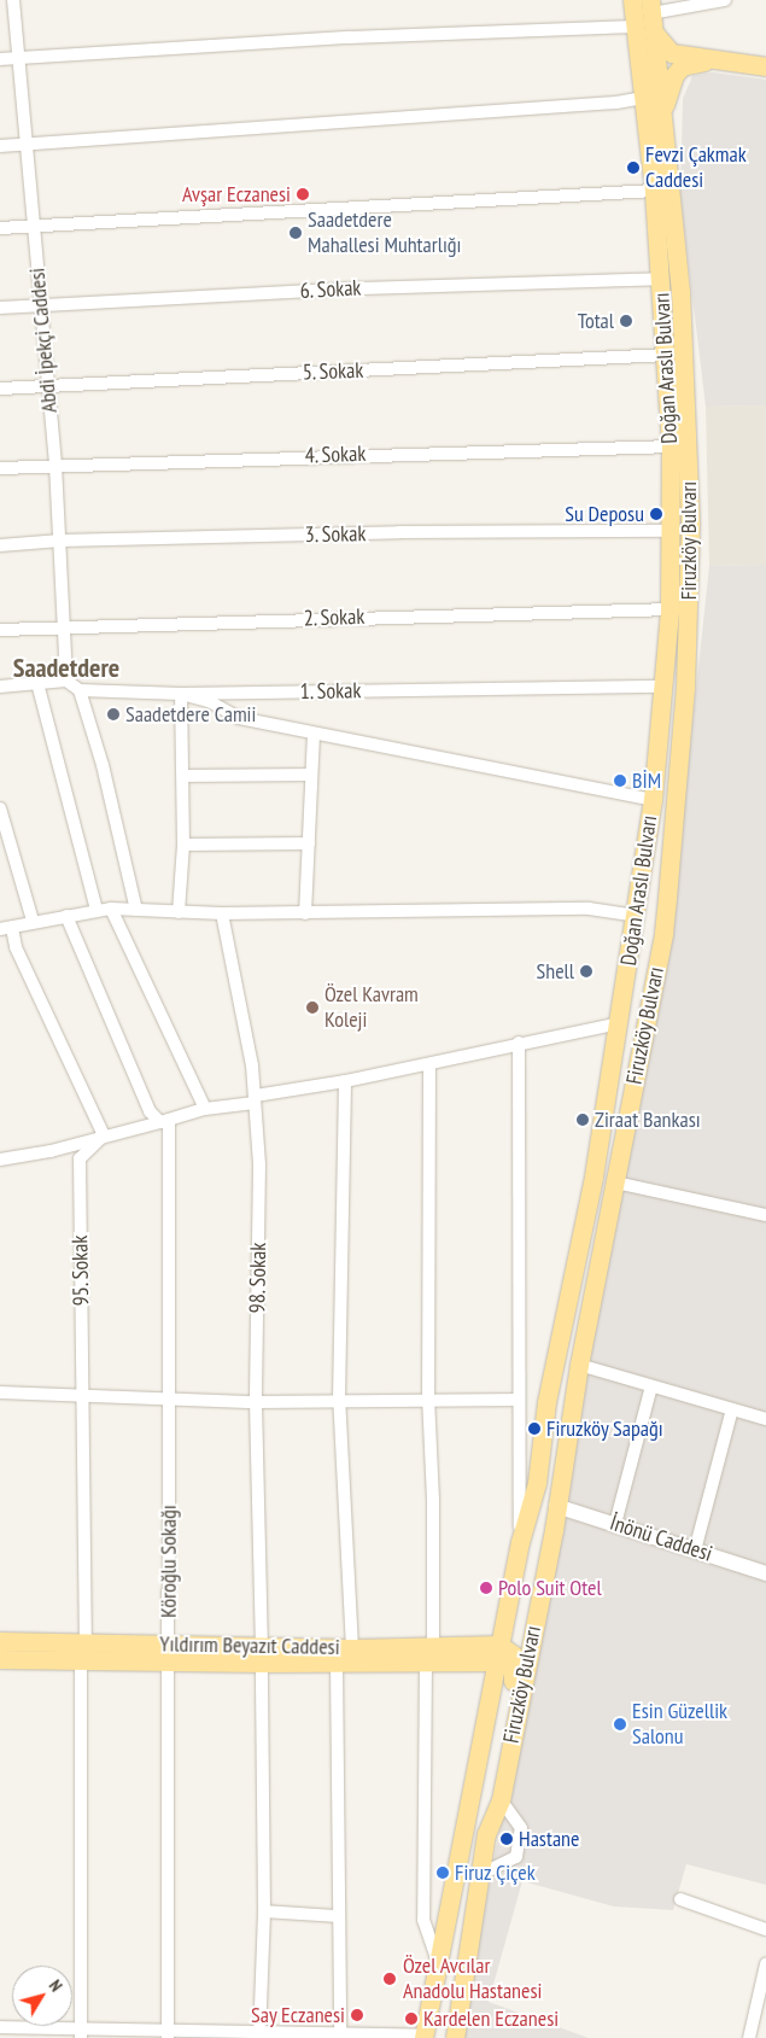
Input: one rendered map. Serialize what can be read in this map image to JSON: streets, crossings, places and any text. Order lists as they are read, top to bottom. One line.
{"streets":{"main road":["Doğan Araslı Bulvarı","Firuzköy Bulvarı","Yıldırım Beyazıt Caddesi"],"street":["6. Sokak","Abdi İpekçi Caddesi","5. Sokak","4. Sokak","3. Sokak","2. Sokak","1. Sokak","95. Sokak","98. Sokak","İnönü Caddesi","Köroğlu Sokağı"]},"crossings":[["6. Sokak","Abdi İpekçi Caddesi"],["6. Sokak","Doğan Araslı Bulvarı"],["Abdi İpekçi Caddesi","5. Sokak"],["Abdi İpekçi Caddesi","4. Sokak"],["Abdi İpekçi Caddesi","3. Sokak"],["Abdi İpekçi Caddesi","2. Sokak"],["Doğan Araslı Bulvarı","5. Sokak"],["Doğan Araslı Bulvarı","4. Sokak"],["Doğan Araslı Bulvarı","3. Sokak"],["Doğan Araslı Bulvarı","Firuzköy Bulvarı"],["Doğan Araslı Bulvarı","2. Sokak"],["Doğan Araslı Bulvarı","1. Sokak"],["Firuzköy Bulvarı","İnönü Caddesi"],["Firuzköy Bulvarı","Yıldırım Beyazıt Caddesi"],["95. Sokak","Yıldırım Beyazıt Caddesi"],["98. Sokak","Yıldırım Beyazıt Caddesi"],["Köroğlu Sokağı","Yıldırım Beyazıt Caddesi"]],"districts":["Saadetdere"],"places":["Fevzi Çakmak Caddesi","Avşar Eczanesi","Saadetdere Mahallesi Muhtarlığı","Total","Su Deposu","Saadetdere Camii","BİM","Shell","Özel Kavram Koleji","Ziraat Bankası","Firuzköy Sapağı","Polo Suit Otel","Esin Güzellik Salonu","Hastane","Firuz Çiçek","Özel Avcılar Anadolu Hastanesi","Say Eczanesi","Kardelen Eczanesi"],"north":"top right"}
